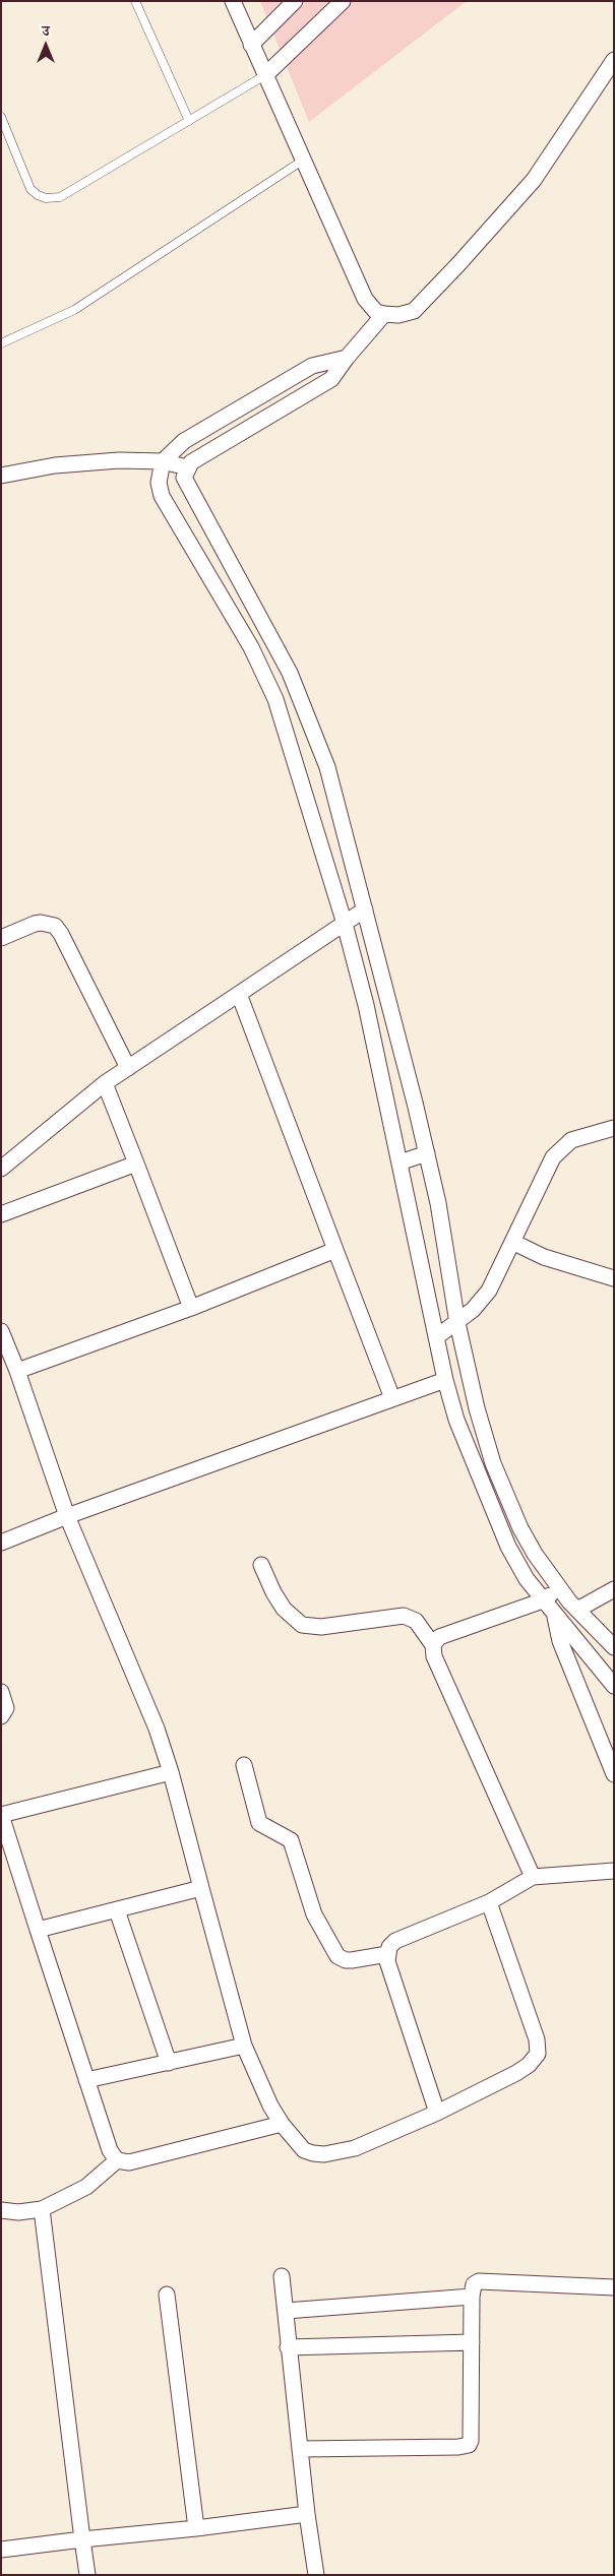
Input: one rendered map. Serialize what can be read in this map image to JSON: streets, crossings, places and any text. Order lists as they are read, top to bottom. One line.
{"north":"top"}
